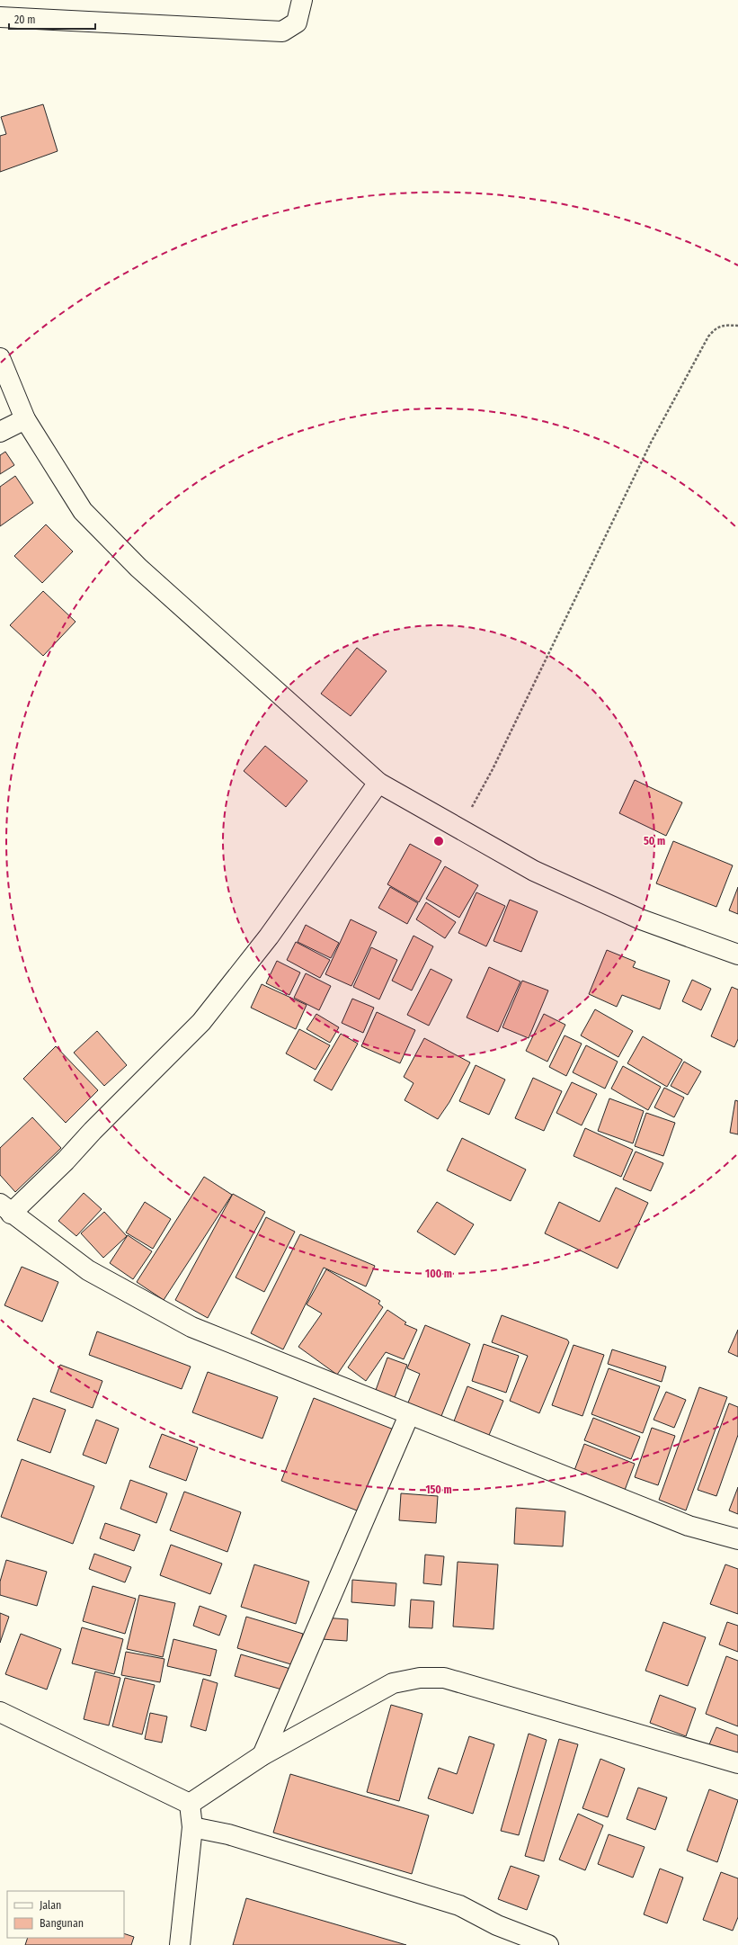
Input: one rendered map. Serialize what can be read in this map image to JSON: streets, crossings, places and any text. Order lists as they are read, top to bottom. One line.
{"legend":["Jalan","Bangunan"],"scale_bar":"20 m","rings":["50 m","100 m","150 m"]}
